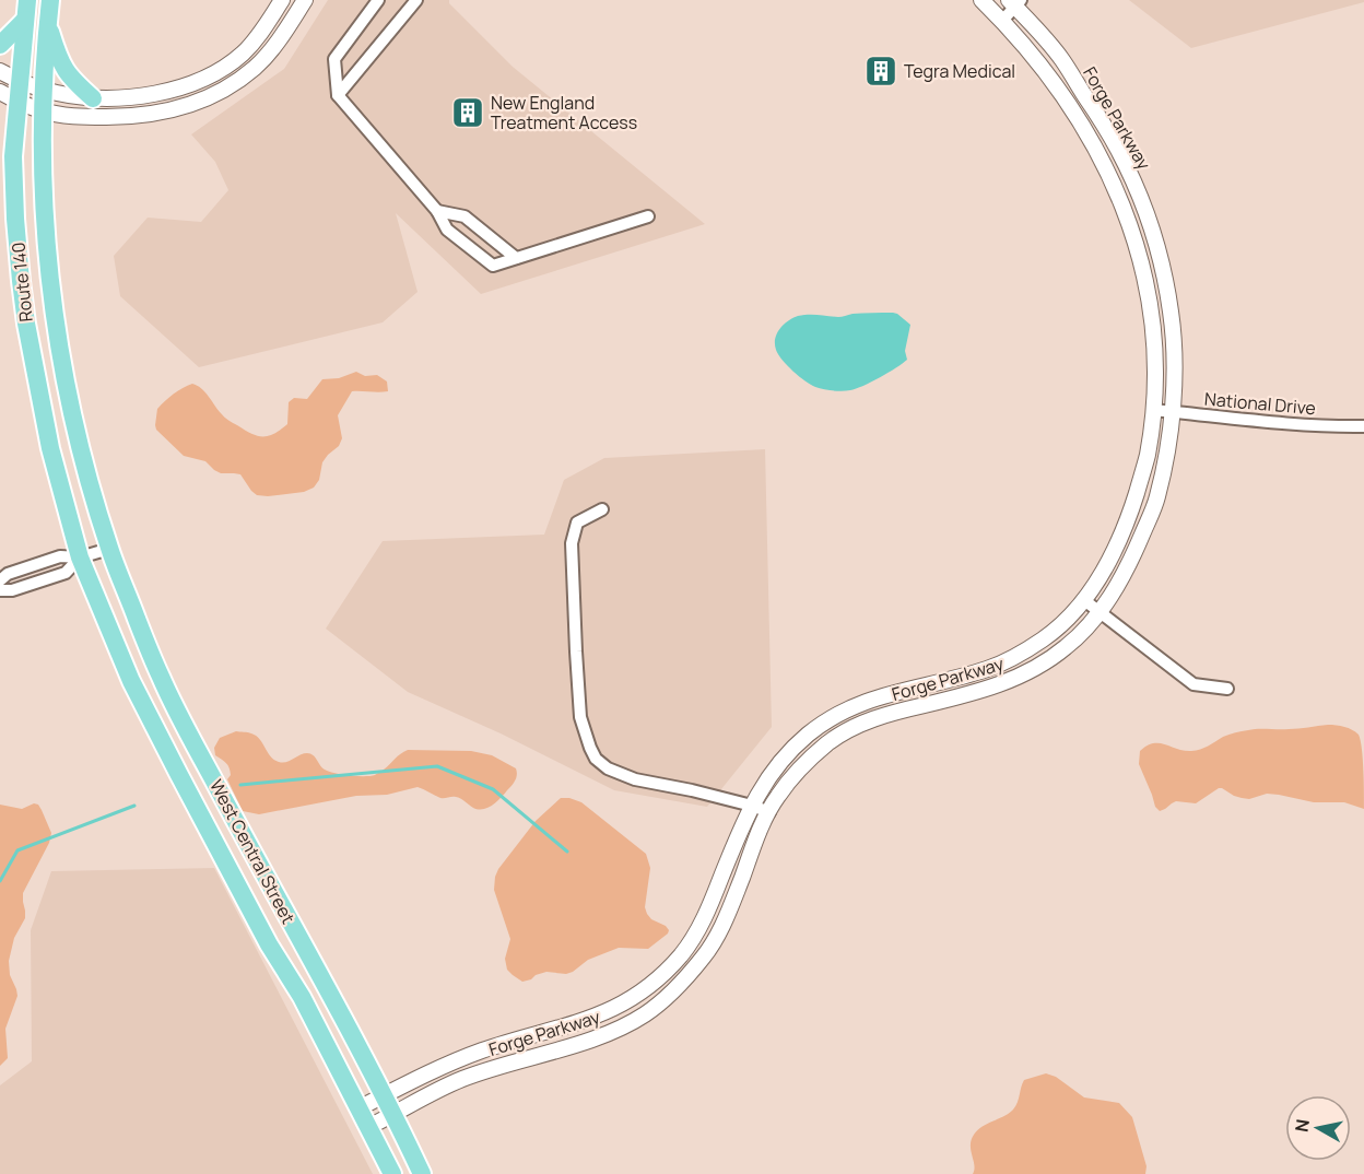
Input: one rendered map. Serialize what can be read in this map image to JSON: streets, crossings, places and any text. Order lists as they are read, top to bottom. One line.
{"streets":{"main road":["Route 140","West Central Street"],"street":["Forge Parkway","National Drive"]},"crossings":[["Forge Parkway","National Drive"],["Forge Parkway","West Central Street"],["Route 140","West Central Street"]],"places":{"building":["Tegra Medical","New England Treatment Access"]},"north":"left"}
